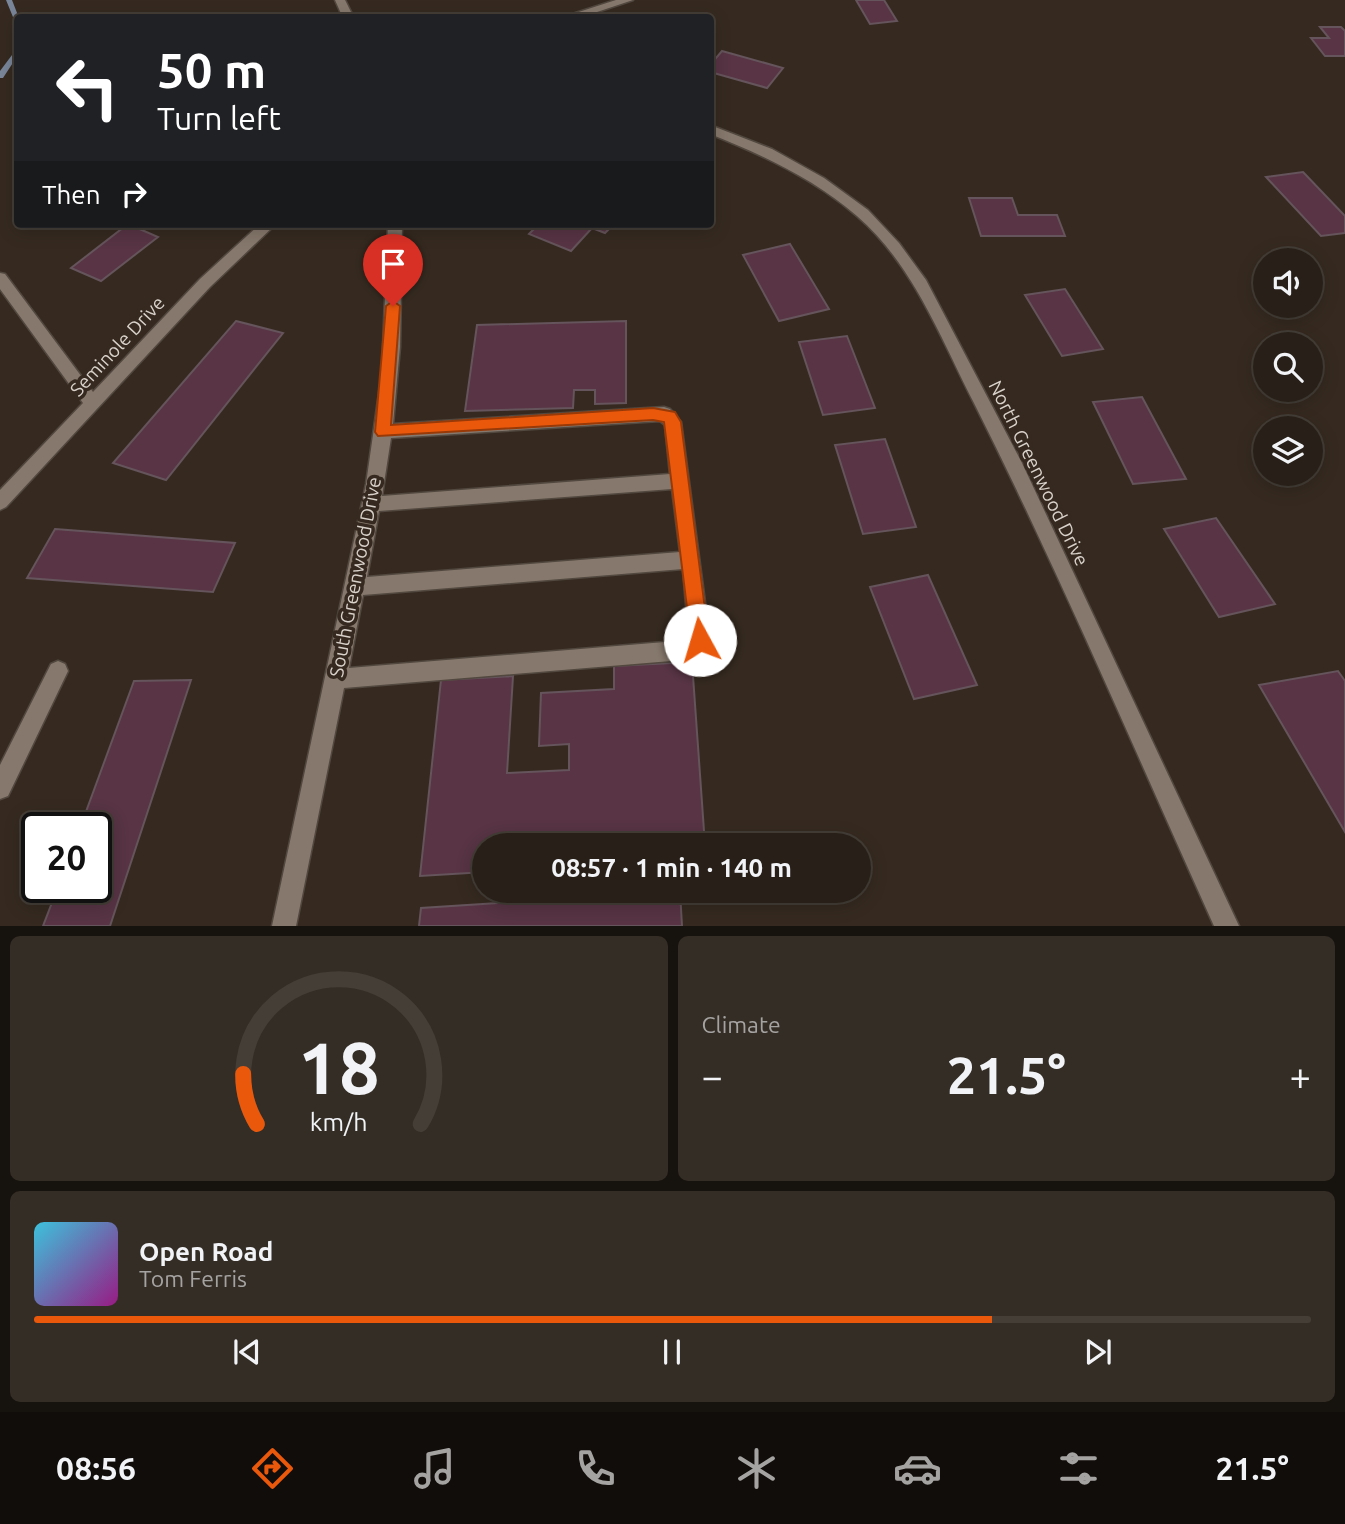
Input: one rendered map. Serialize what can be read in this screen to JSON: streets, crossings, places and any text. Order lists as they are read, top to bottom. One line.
{"streets":{"street":["Seminole Drive","North Greenwood Drive","South Greenwood Drive"]},"page":{"turn":["50 m","Turn left"],"then":"Then","limit":"20","trip":"08:57 · 1 min · 140 m","tile":"Climate","heat":["−","21.5°","+"],"song":["Open Road","Tom Ferris"],"tabs":["08:56","21.5°"],"gauge":["18","km/h"]}}
